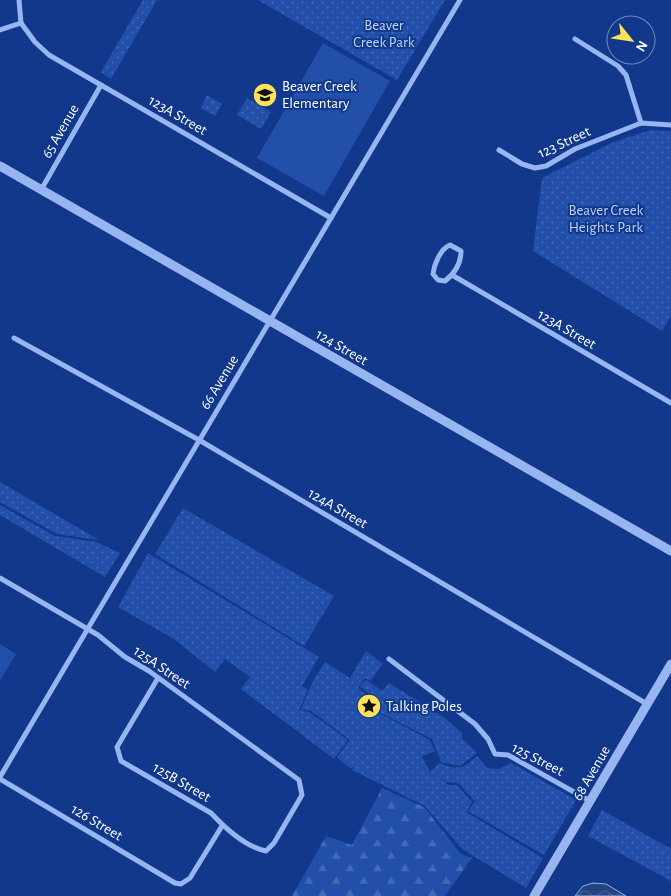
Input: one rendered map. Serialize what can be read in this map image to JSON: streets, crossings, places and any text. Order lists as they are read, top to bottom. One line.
{"streets":{"street":["123A Street","65 Avenue","123 Street","124 Street","66 Avenue","124A Street","125A Street","125 Street","68 Avenue","125B Street","126 Street"]},"crossings":[["123A Street","65 Avenue"],["123A Street","66 Avenue"],["65 Avenue","124 Street"],["124 Street","66 Avenue"],["66 Avenue","124A Street"],["66 Avenue","125A Street"],["66 Avenue","126 Street"],["124A Street","68 Avenue"],["125A Street","125B Street"],["125 Street","68 Avenue"],["125B Street","126 Street"]],"parks":["Beaver Creek Park","Beaver Creek Heights Park"],"places":{"school or university":["Beaver Creek Elementary"],"place":["Talking Poles"]},"north":"bottom right"}
